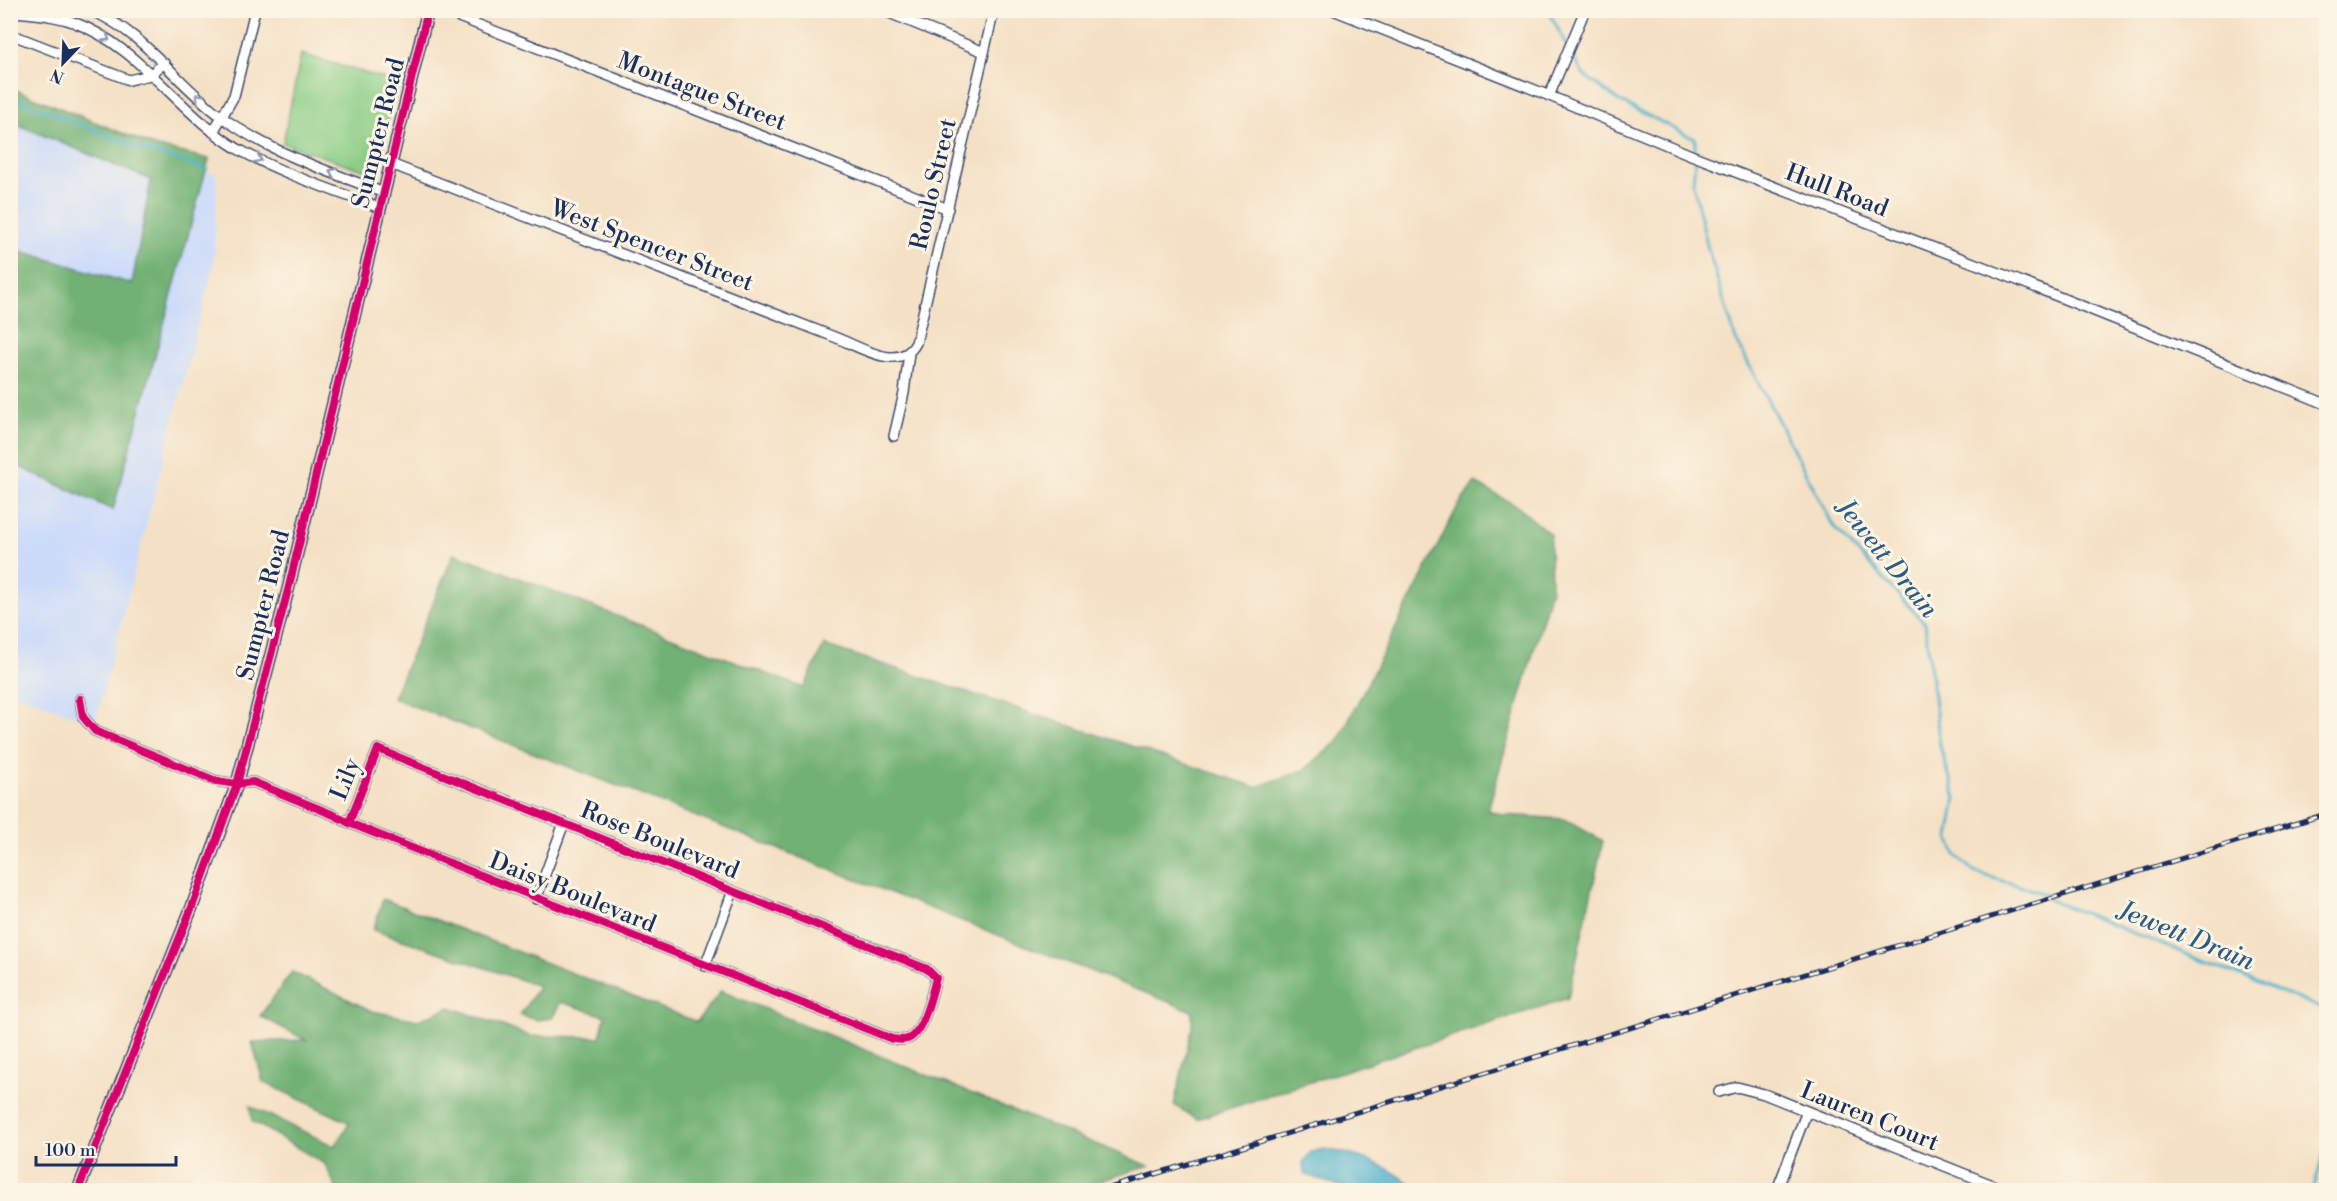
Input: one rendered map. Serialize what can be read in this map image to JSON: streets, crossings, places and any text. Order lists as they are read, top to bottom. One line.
{"streets":{"street":["Montague Street","Sumpter Road","Roulo Street","Hull Road","West Spencer Street","Lily","Rose Boulevard","Daisy Boulevard","Lauren Court"]},"crossings":[["Montague Street","Roulo Street"],["Sumpter Road","West Spencer Street"],["Sumpter Road","Daisy Boulevard"],["Roulo Street","West Spencer Street"],["Lily","Rose Boulevard"],["Lily","Daisy Boulevard"],["Rose Boulevard","Daisy Boulevard"]],"water":["Jewett Drain"],"scale_bar":"100 m","north":"bottom left"}
